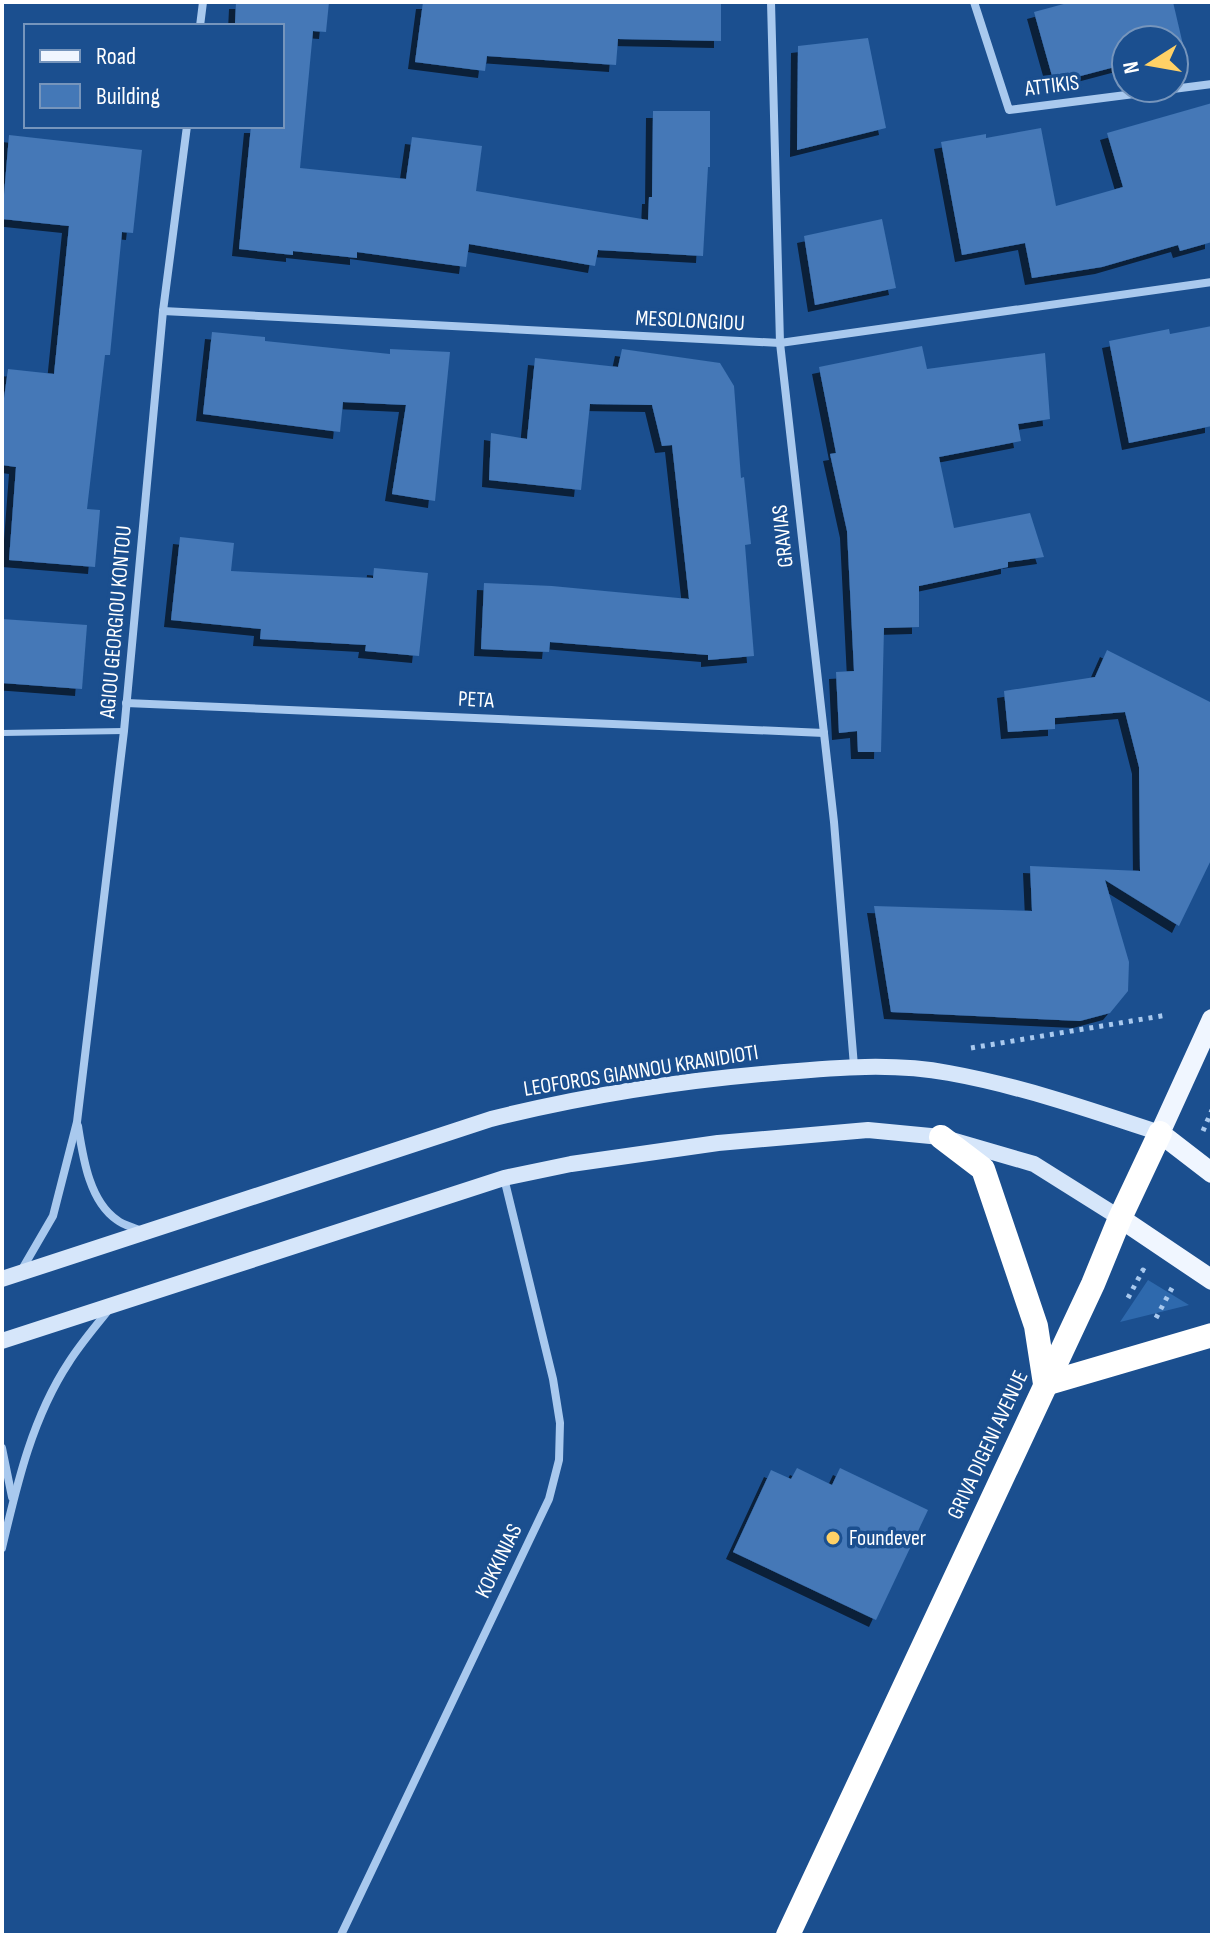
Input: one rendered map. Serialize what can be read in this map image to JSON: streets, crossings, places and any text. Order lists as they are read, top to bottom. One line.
{"streets":{"highway":["GRIVA DIGENI AVENUE"],"main road":["LEOFOROS GIANNOU KRANIDIOTI"],"street":["ATTIKIS","MESOLONGIOU","GRAVIAS","AGIOU GEORGIOU KONTOU","PETA","KOKKINIAS"]},"crossings":[["MESOLONGIOU","GRAVIAS"],["MESOLONGIOU","AGIOU GEORGIOU KONTOU"],["GRAVIAS","PETA"],["GRAVIAS","LEOFOROS GIANNOU KRANIDIOTI"],["AGIOU GEORGIOU KONTOU","PETA"],["AGIOU GEORGIOU KONTOU","LEOFOROS GIANNOU KRANIDIOTI"],["LEOFOROS GIANNOU KRANIDIOTI","GRIVA DIGENI AVENUE"]],"places":["Foundever"],"legend":["Road","Building"],"north":"left"}
